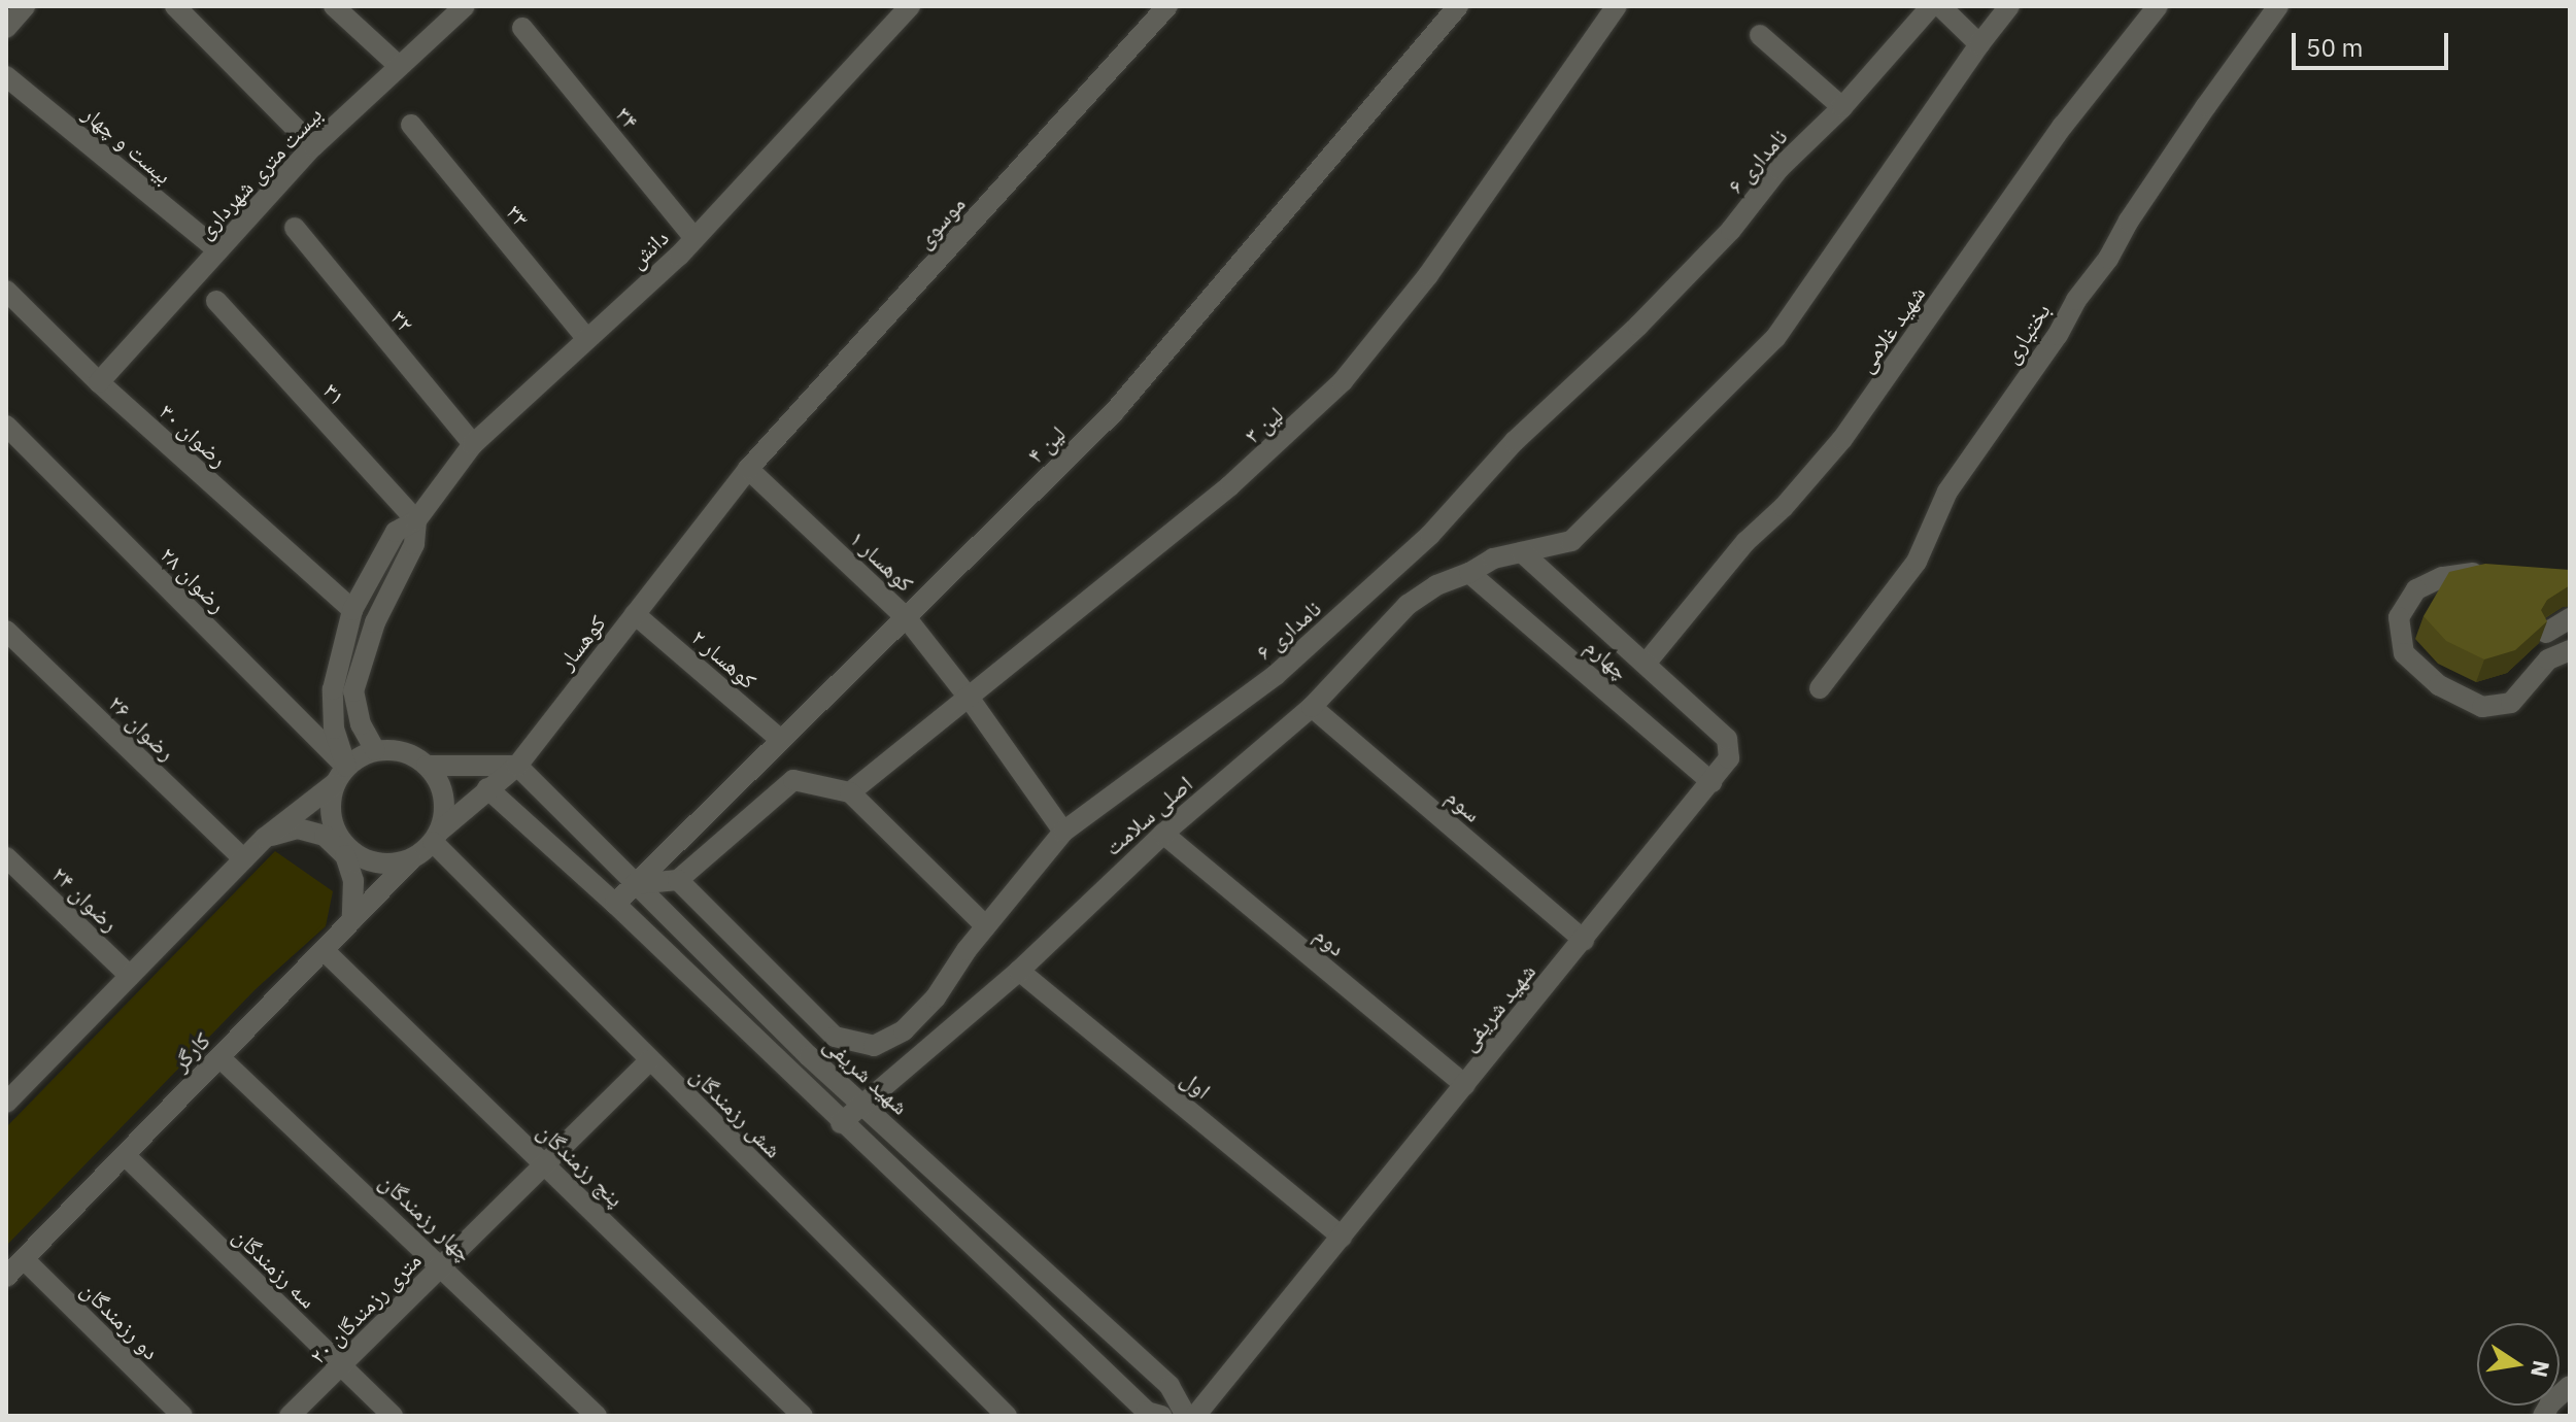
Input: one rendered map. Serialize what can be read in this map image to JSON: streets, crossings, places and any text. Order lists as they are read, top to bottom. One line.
{"streets":{"street":["۳۴","بیست و چهار","نامداری ۶","بیست متری شهرداری","۳۳","موسوی","دانش","۳۲","شهید غلامی","بختیاری","۳۱","لین ۳","رضوان ۳۰","لین ۴","کوهسار ۱","رضوان ۲۸","کوهسار","کوهسار ۲","چهارم","رضوان ۲۶","سوم","اصلی سلامت","رضوان ۲۴","دوم","شهید شریفی","کارگر","اول","شش رزمندگان","پنج رزمندگان","چهار رزمندگان","سه رزمندگان","۲۰ متری رزمندگان","دو رزمندگان"]},"crossings":[["۳۴","دانش"],["بیست و چهار","بیست متری شهرداری"],["نامداری ۶","کوهسار ۱"],["بیست متری شهرداری","رضوان ۳۰"],["۳۳","دانش"],["موسوی","کوهسار ۱"],["موسوی","کوهسار"],["دانش","۳۲"],["دانش","۳۱"],["دانش","رضوان ۳۰"],["دانش","رضوان ۲۸"],["دانش","کوهسار"],["دانش","کارگر"],["دانش","شش رزمندگان"],["شهید غلامی","شهید شریفی"],["لین ۳","کوهسار ۱"],["لین ۴","کوهسار ۱"],["لین ۴","کوهسار ۲"],["لین ۴","شهید شریفی"],["کوهسار ۱","کوهسار"],["رضوان ۲۸","کوهسار"],["رضوان ۲۸","کارگر"],["رضوان ۲۸","شش رزمندگان"],["کوهسار","کوهسار ۲"],["کوهسار","شهید شریفی"],["کوهسار","کارگر"],["کوهسار","شش رزمندگان"],["چهارم","اصلی سلامت"],["چهارم","شهید شریفی"],["سوم","اصلی سلامت"],["سوم","شهید شریفی"],["اصلی سلامت","دوم"],["اصلی سلامت","شهید شریفی"],["اصلی سلامت","اول"],["دوم","شهید شریفی"],["شهید شریفی","اول"],["کارگر","شش رزمندگان"],["کارگر","پنج رزمندگان"],["کارگر","چهار رزمندگان"],["کارگر","سه رزمندگان"],["کارگر","دو رزمندگان"],["شش رزمندگان","۲۰ متری رزمندگان"],["پنج رزمندگان","۲۰ متری رزمندگان"],["چهار رزمندگان","۲۰ متری رزمندگان"],["سه رزمندگان","۲۰ متری رزمندگان"]],"scale_bar":"50 m","north":"right"}
